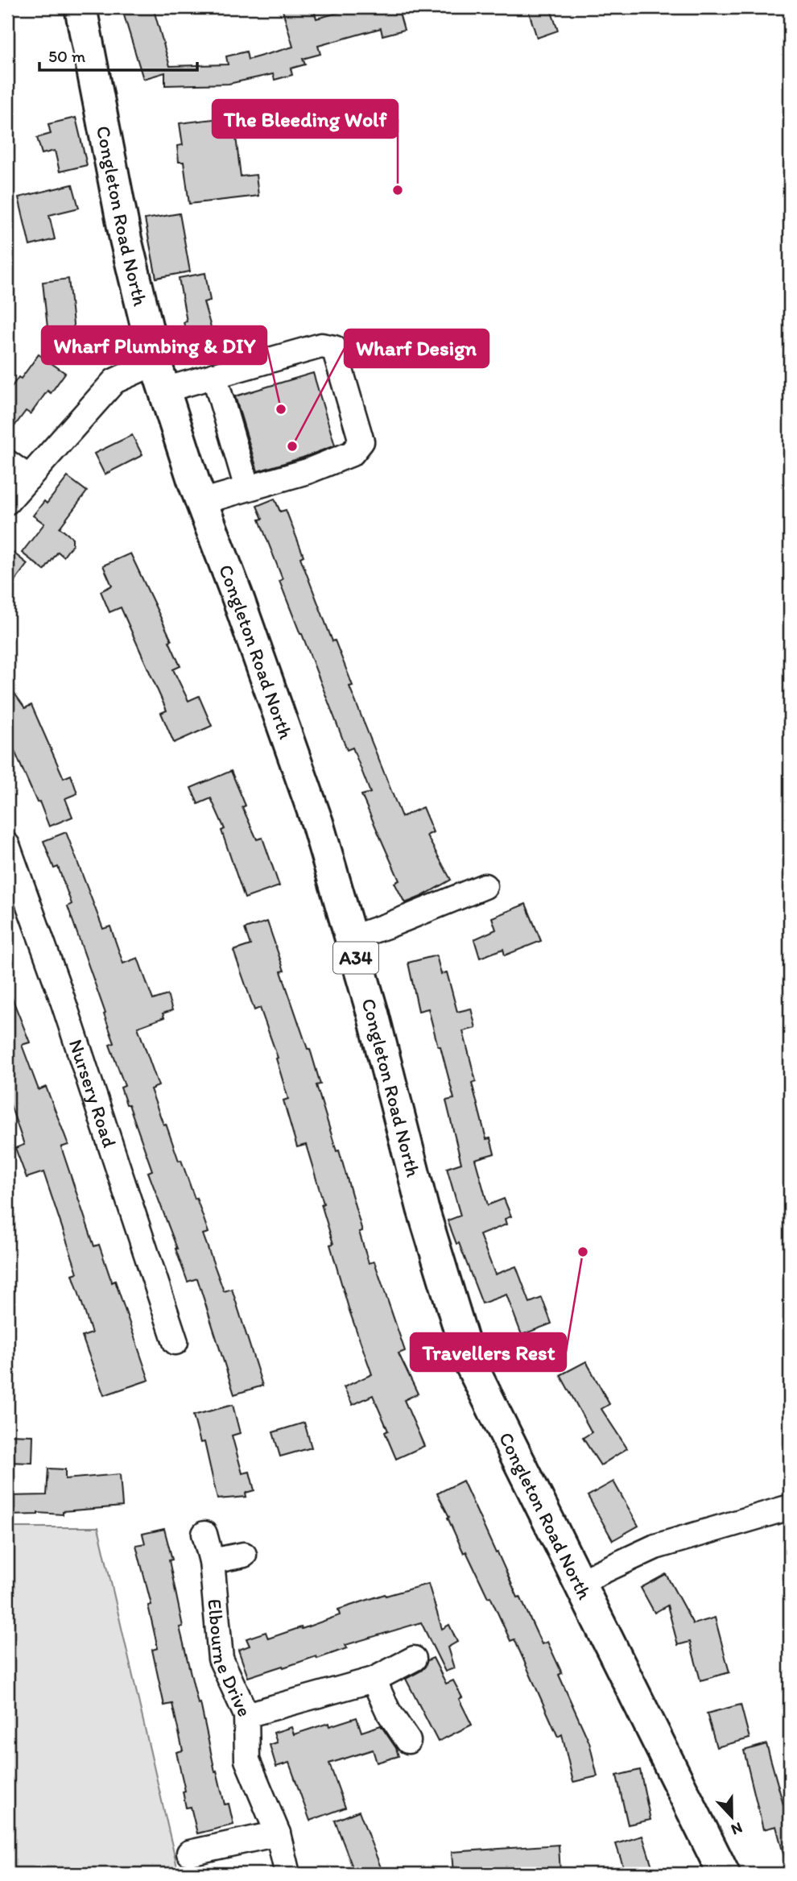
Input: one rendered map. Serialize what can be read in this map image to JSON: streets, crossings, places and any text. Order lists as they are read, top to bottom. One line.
{"streets":{"highway":["Congleton Road North","A34"],"street":["Nursery Road","Elbourne Drive"]},"places":["The Bleeding Wolf","Wharf Plumbing & DIY","Wharf Design","Travellers Rest"],"scale_bar":"50 m","north":"bottom"}
